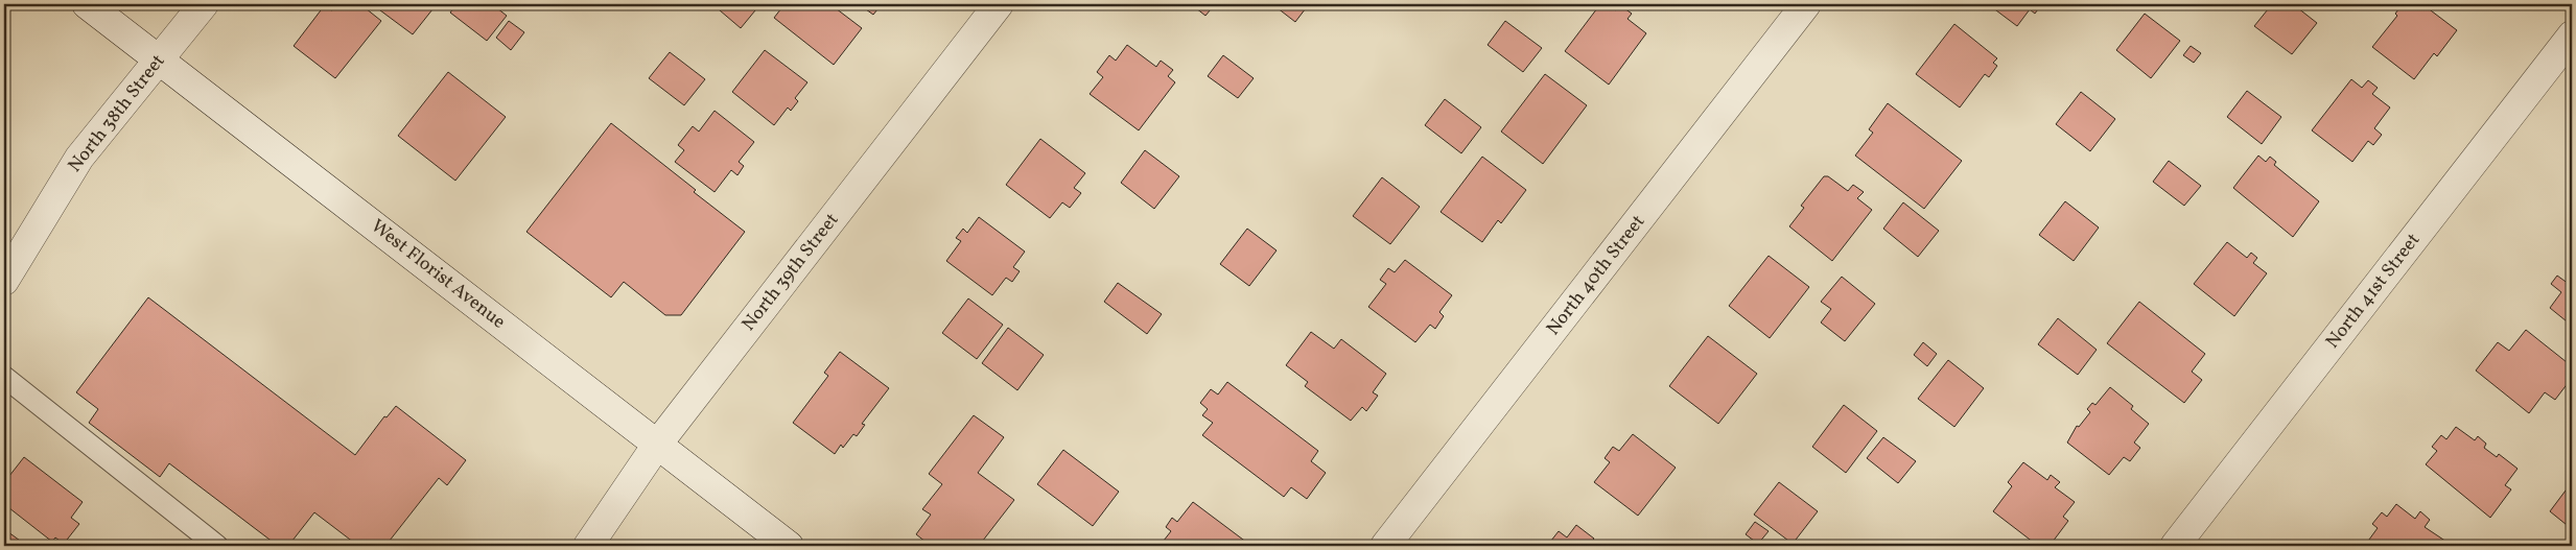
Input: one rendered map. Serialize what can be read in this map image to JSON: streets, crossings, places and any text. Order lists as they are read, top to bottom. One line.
{"streets":{"street":["North 38th Street","North 39th Street","West Florist Avenue","North 40th Street","North 41st Street"]},"crossings":[["North 38th Street","West Florist Avenue"],["North 39th Street","West Florist Avenue"]]}
